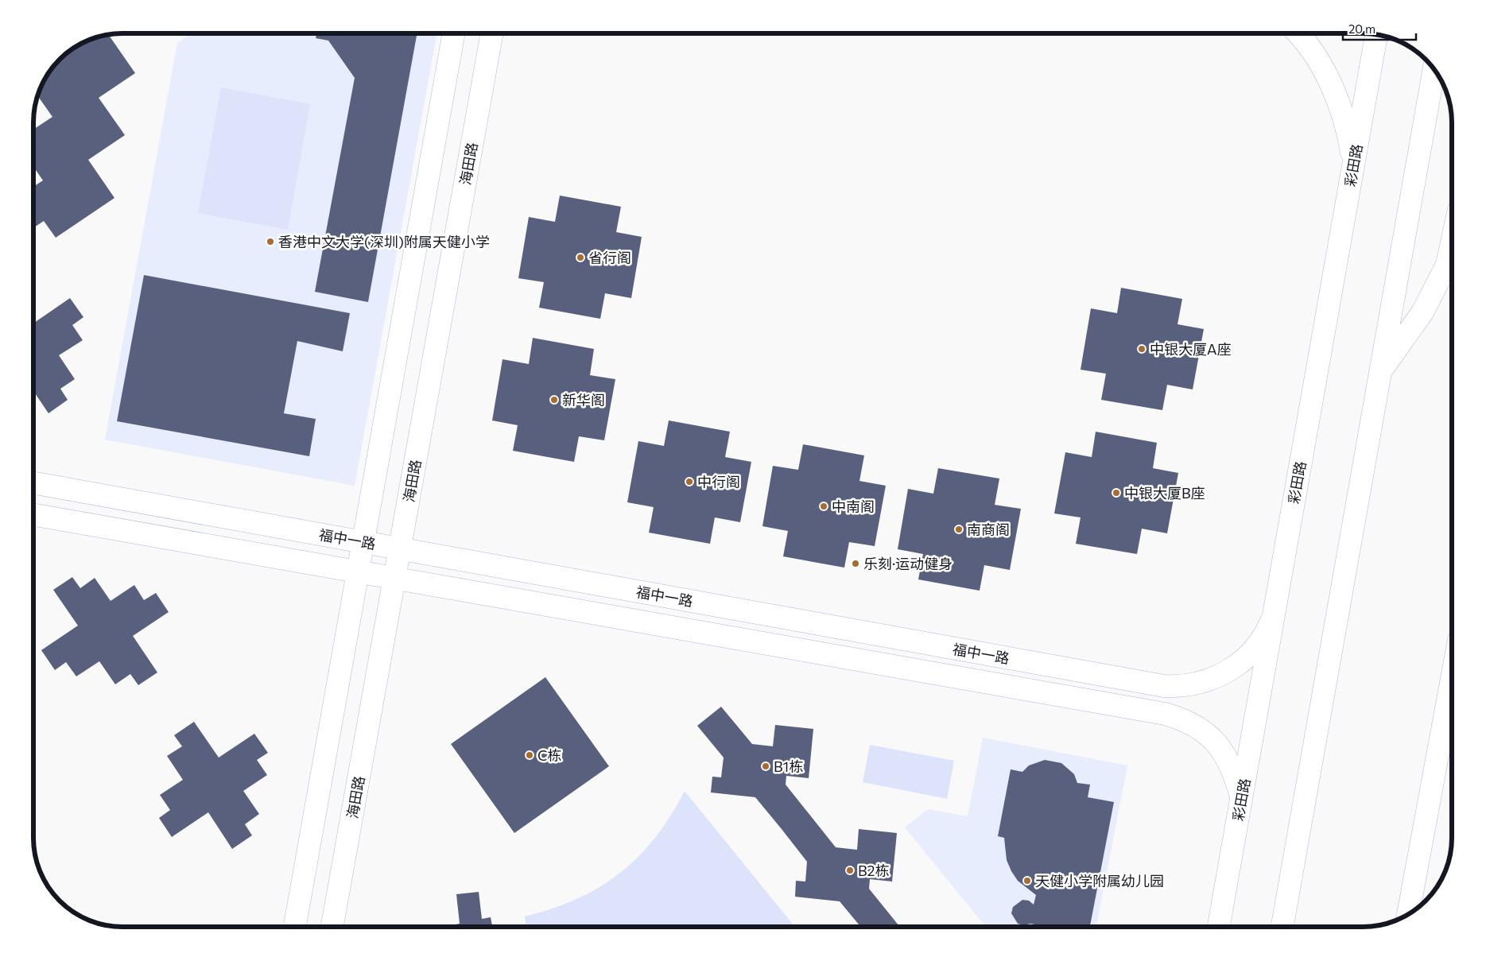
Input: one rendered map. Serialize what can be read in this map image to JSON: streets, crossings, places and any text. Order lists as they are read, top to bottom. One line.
{"streets":{"street":["海田路","彩田路","福中一路"]},"crossings":[["海田路","福中一路"],["彩田路","福中一路"]],"places":["香港中文大学(深圳)附属天健小学","省行阁","中银大厦A座","新华阁","中行阁","中银大厦B座","中南阁","南商阁","乐刻·运动健身","C栋","B1栋","B2栋","天健小学附属幼儿园"],"scale_bar":"20 m"}
